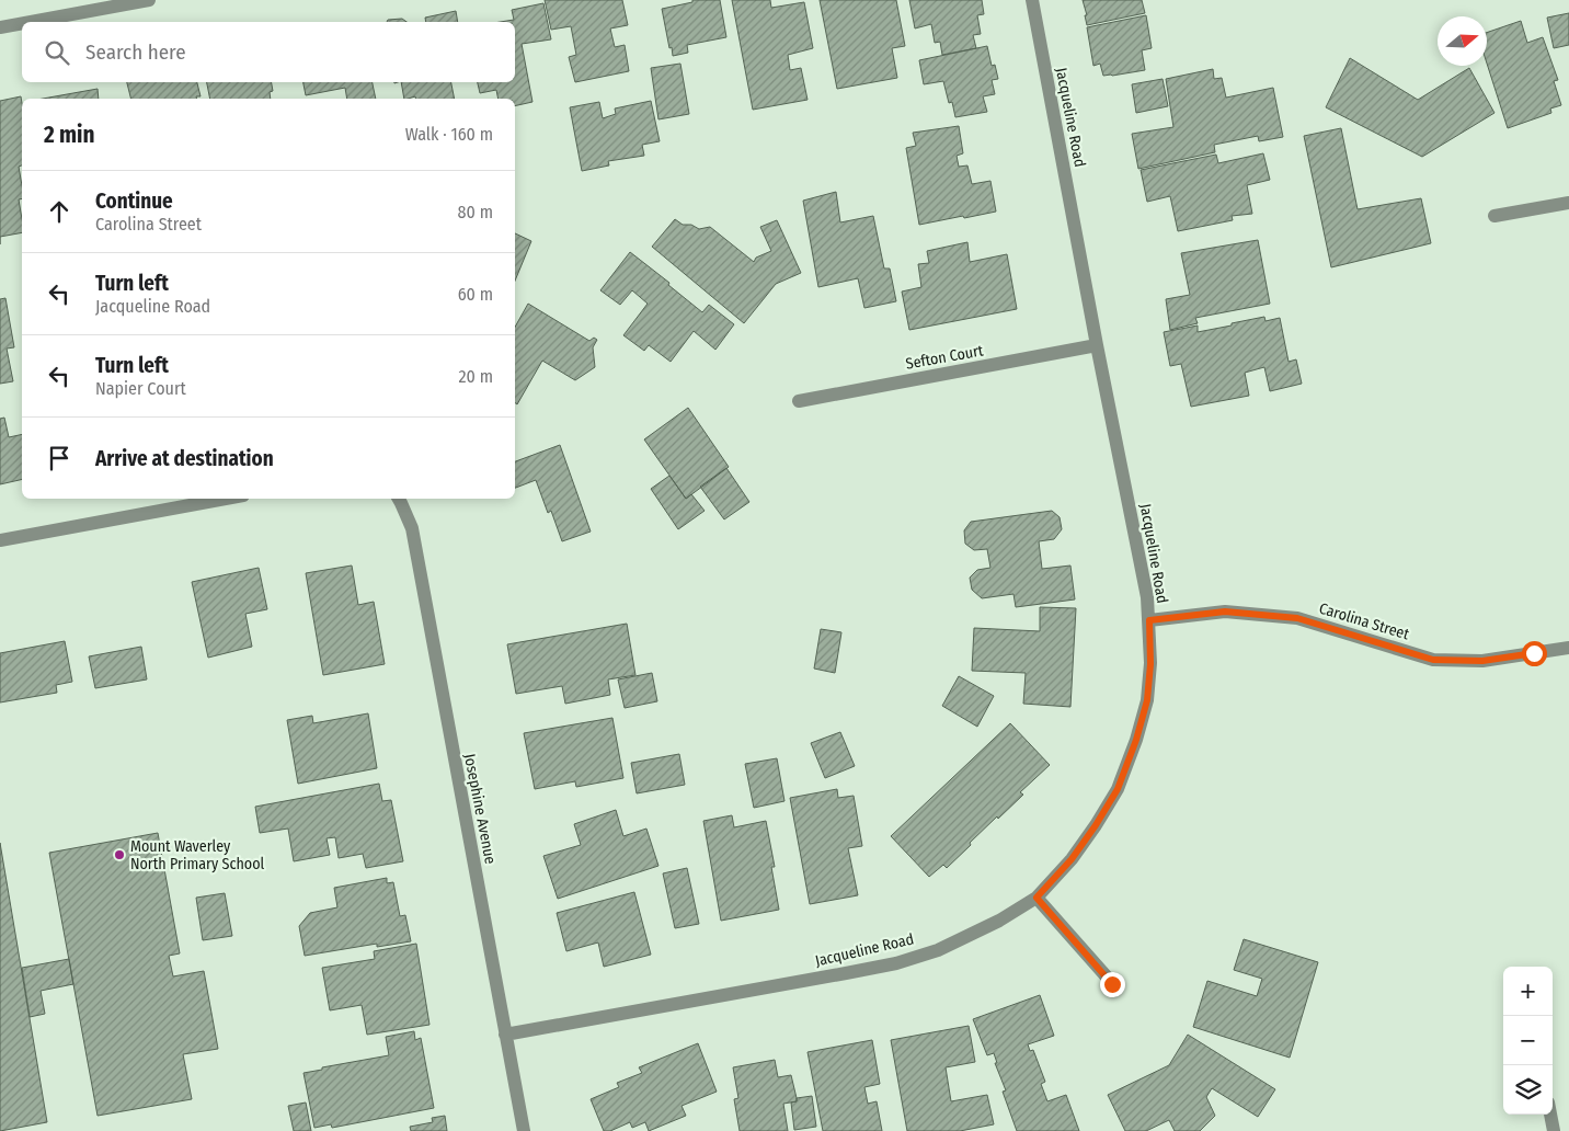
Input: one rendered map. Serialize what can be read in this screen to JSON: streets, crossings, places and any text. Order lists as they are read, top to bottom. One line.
{"streets":{"street":["Jacqueline Road","Sefton Court","Carolina Street","Josephine Avenue"]},"crossings":[["Jacqueline Road","Sefton Court"],["Jacqueline Road","Carolina Street"],["Jacqueline Road","Josephine Avenue"]],"places":["Mount Waverley North Primary School"],"north":"right","page":{"search":"Search here","heading":["2 min","Walk · 160 m"],"list":[["Continue","Carolina Street","80 m"],["Turn left","Jacqueline Road","60 m"],["Turn left","Napier Court","20 m"],"Arrive at destination"],"map_buttons":["+","−"]}}
